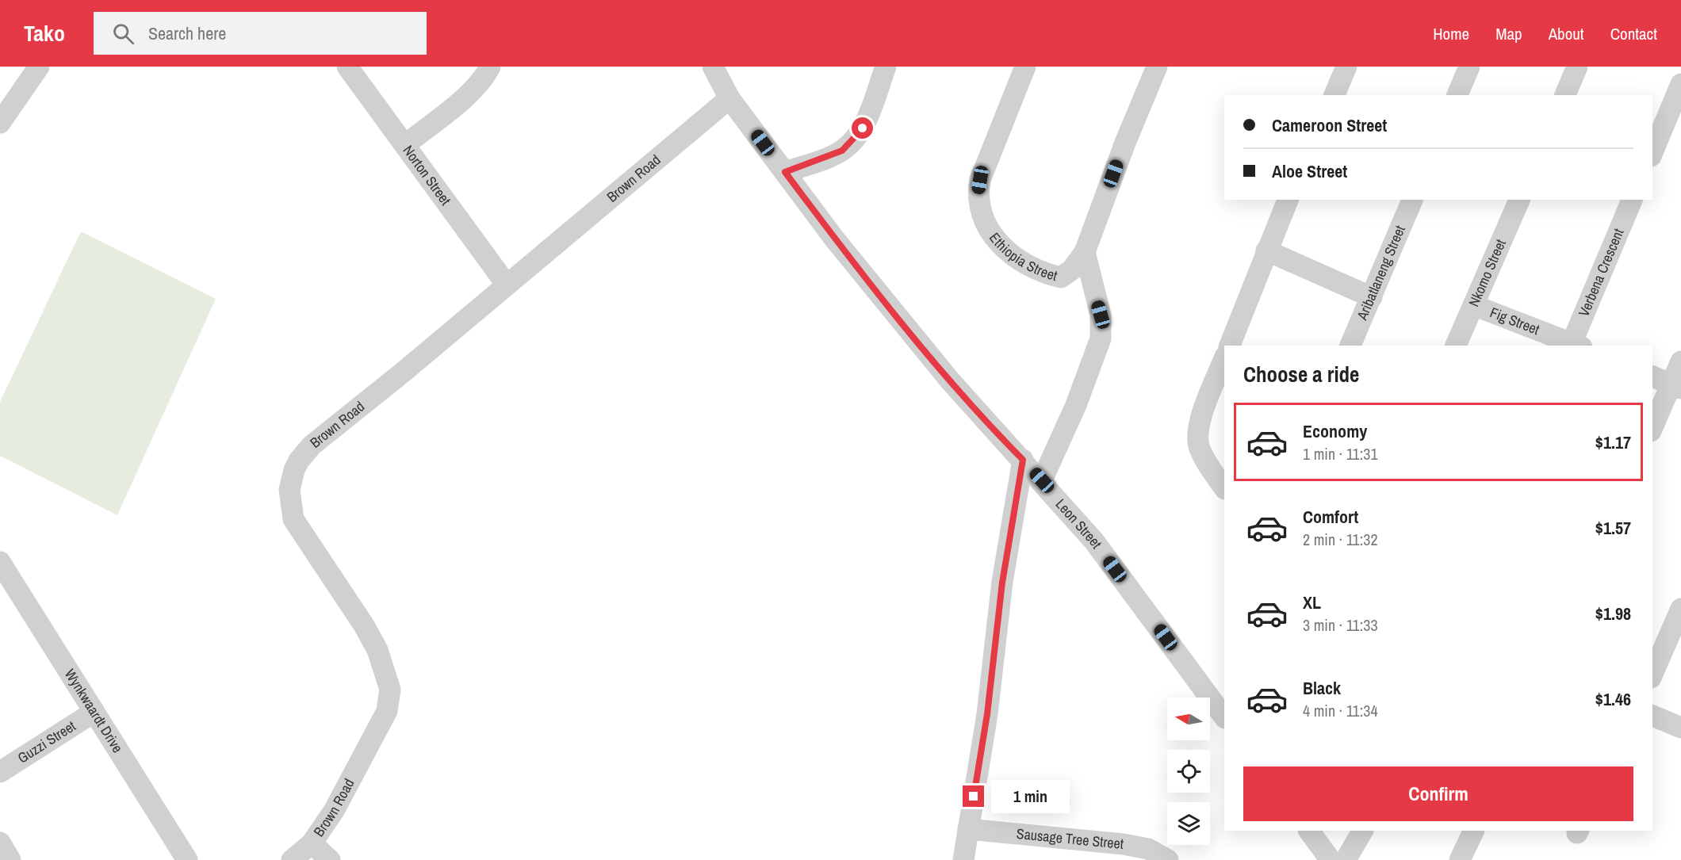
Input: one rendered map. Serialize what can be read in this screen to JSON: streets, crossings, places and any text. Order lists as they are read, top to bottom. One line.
{"streets":{"street":["Norton Street","Brown Road","Ethiopia Street","Aribatlaneng Street","Nkomo Street","Verbena Crescent","Fig Street","Leon Street","Wynkwaardt Drive","Guzzi Street","Sausage Tree Street"]},"crossings":[["Norton Street","Brown Road"],["Brown Road","Leon Street"],["Nkomo Street","Fig Street"],["Verbena Crescent","Fig Street"],["Wynkwaardt Drive","Guzzi Street"]],"north":"left","page":{"header":"Tako","search":"Search here","nav":["Home","Map","About","Contact"],"banner":["Cameroon Street","Aloe Street"],"heading":"Choose a ride","list":[{"name":"Economy","note":"1 min · 11:31","value":"$1.17"},{"name":"Comfort","note":"2 min · 11:32","value":"$1.57"},{"name":"XL","note":"3 min · 11:33","value":"$1.98"},{"name":"Black","note":"4 min · 11:34","value":"$1.46"}],"buttons":"Confirm","bubble":"1 min"}}
